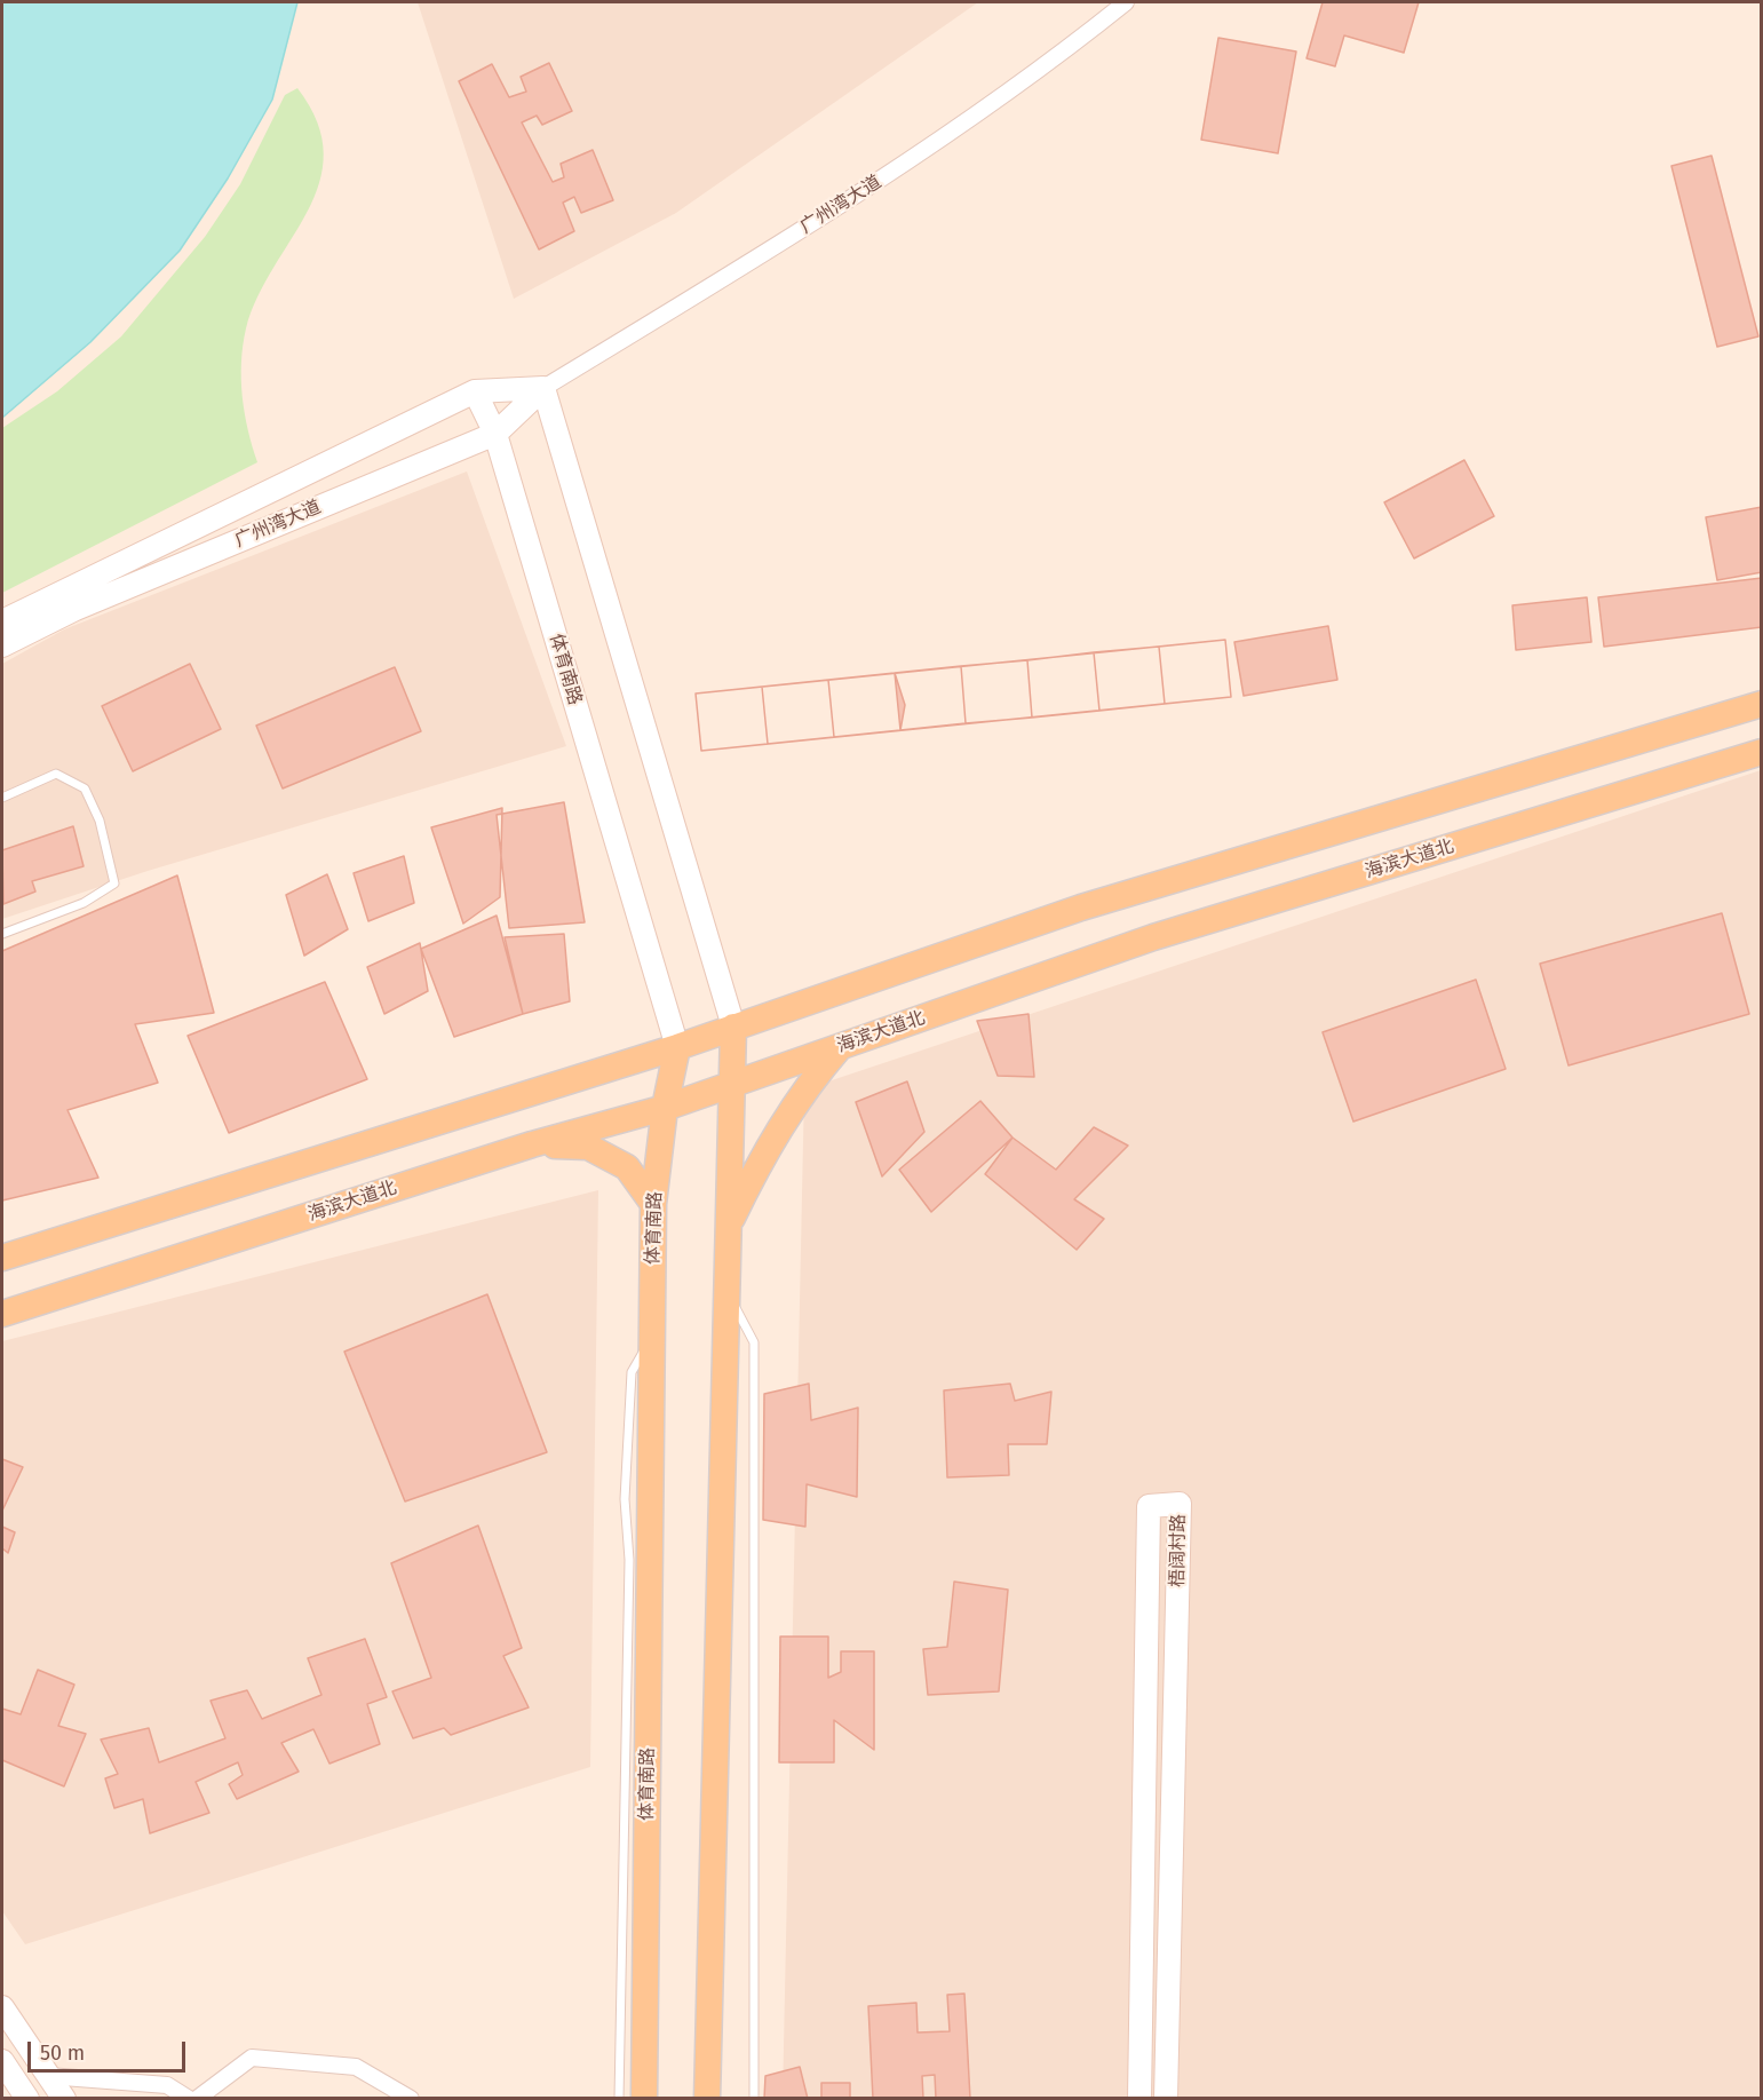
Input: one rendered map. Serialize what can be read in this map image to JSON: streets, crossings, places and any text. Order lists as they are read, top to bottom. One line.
{"streets":{"main road":["体育南路","海滨大道北"],"street":["广州湾大道","梧阔村路"]},"crossings":[["广州湾大道","体育南路"],["体育南路","海滨大道北"]],"scale_bar":"50 m"}
